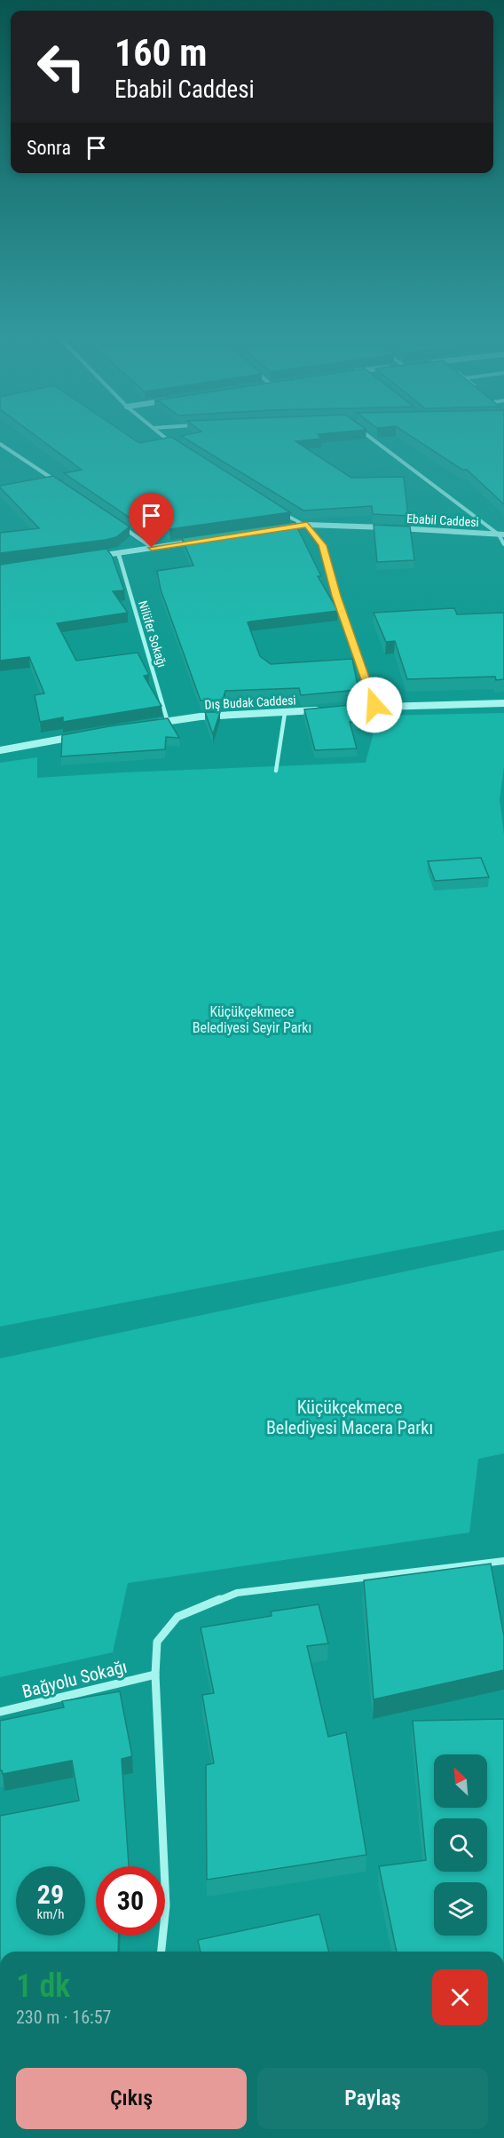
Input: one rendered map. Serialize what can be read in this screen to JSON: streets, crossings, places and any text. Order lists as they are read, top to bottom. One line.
{"streets":{"street":["Ebabil Caddesi","Nilüfer Sokağı","Dış Budak Caddesi","Bağyolu Sokağı"]},"crossings":[["Nilüfer Sokağı","Dış Budak Caddesi"]],"parks":["Küçükçekmece Belediyesi Seyir Parkı","Küçükçekmece Belediyesi Macera Parkı"],"north":"top left","page":{"turn":["160 m","Ebabil Caddesi"],"then":"Sonra","speed":"29 km/h","limit":"30","heading":["1 dk","230 m · 16:57"],"buttons":["Çıkış","Paylaş"]}}
